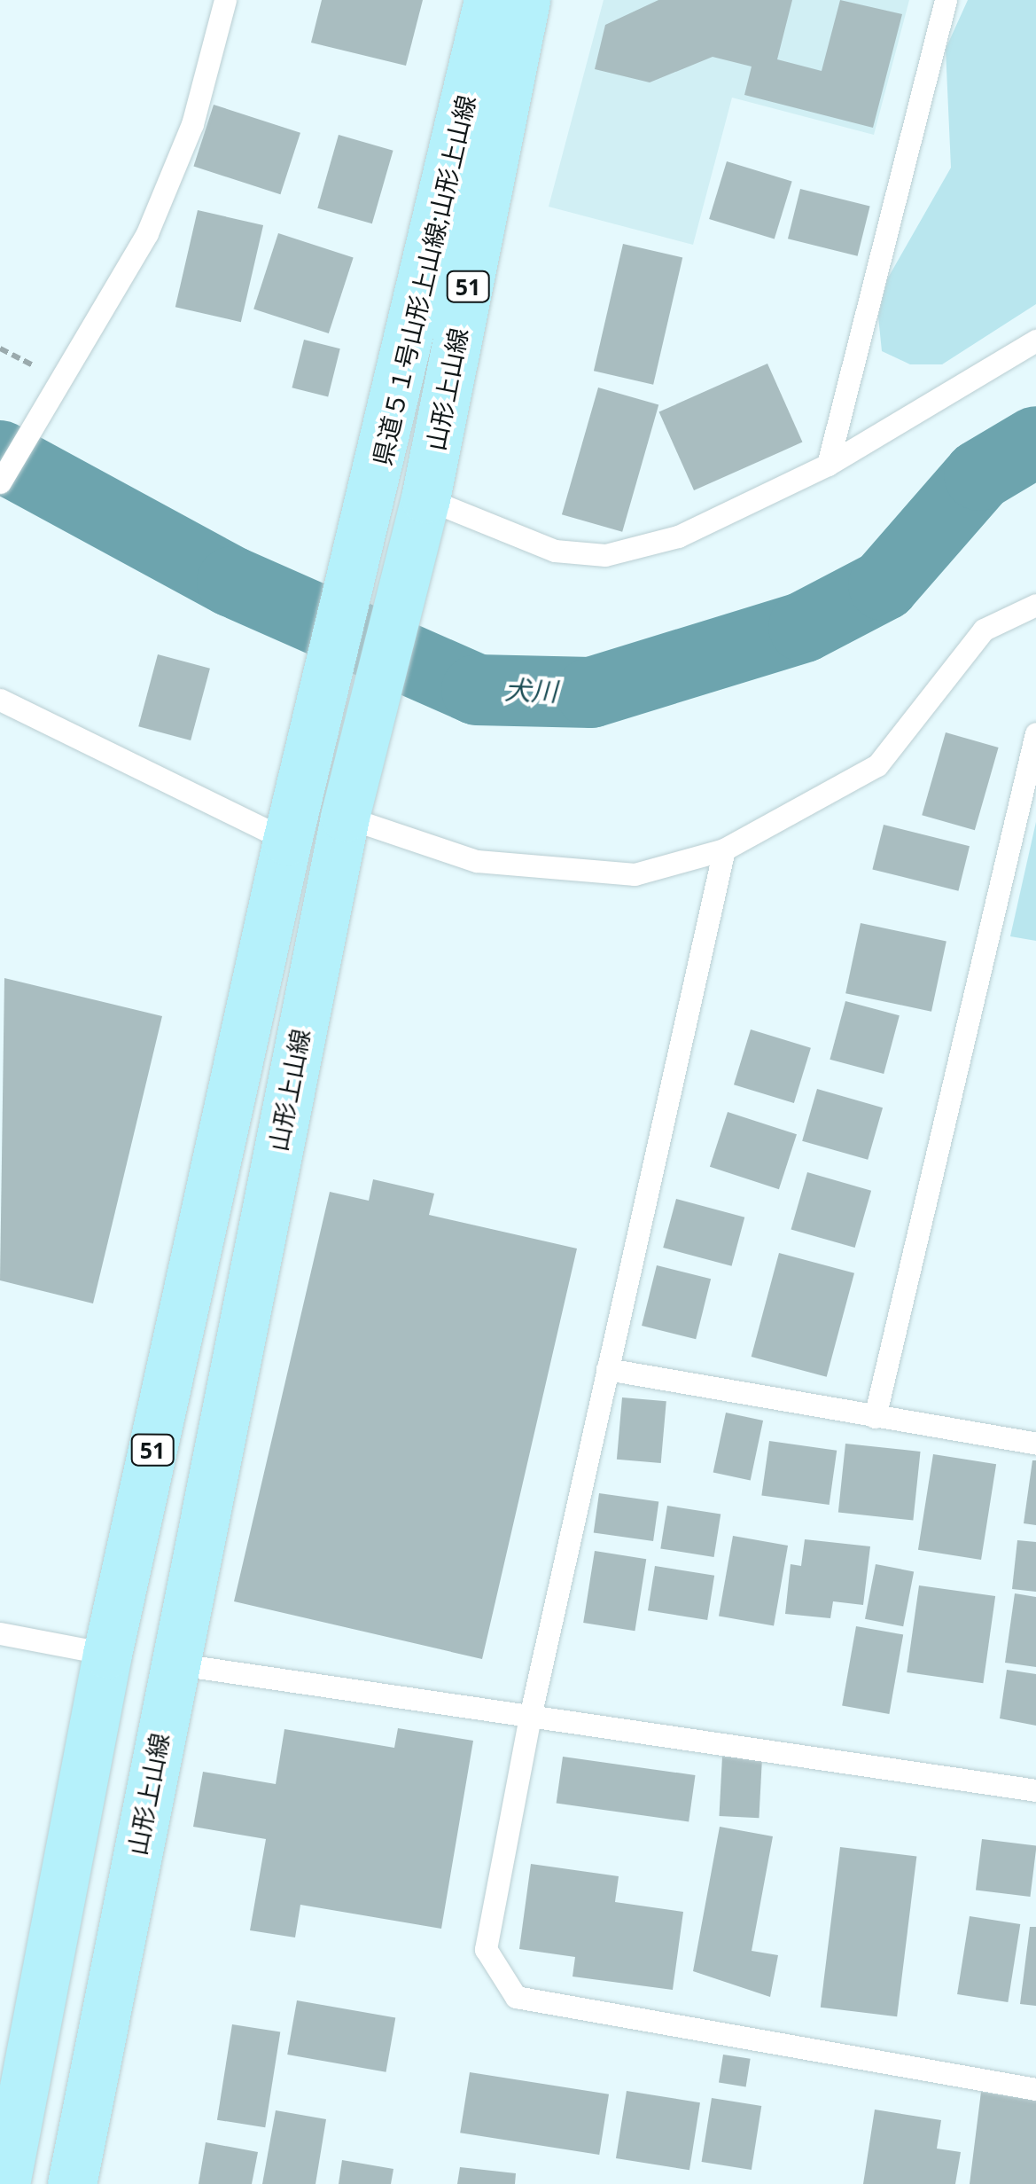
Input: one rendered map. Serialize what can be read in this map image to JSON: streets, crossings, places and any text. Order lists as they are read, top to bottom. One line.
{"streets":{"main road":["県道５１号山形上山線;山形上山線","51","山形上山線"]},"crossings":[["県道５１号山形上山線;山形上山線","51"]],"water":["犬川"]}
